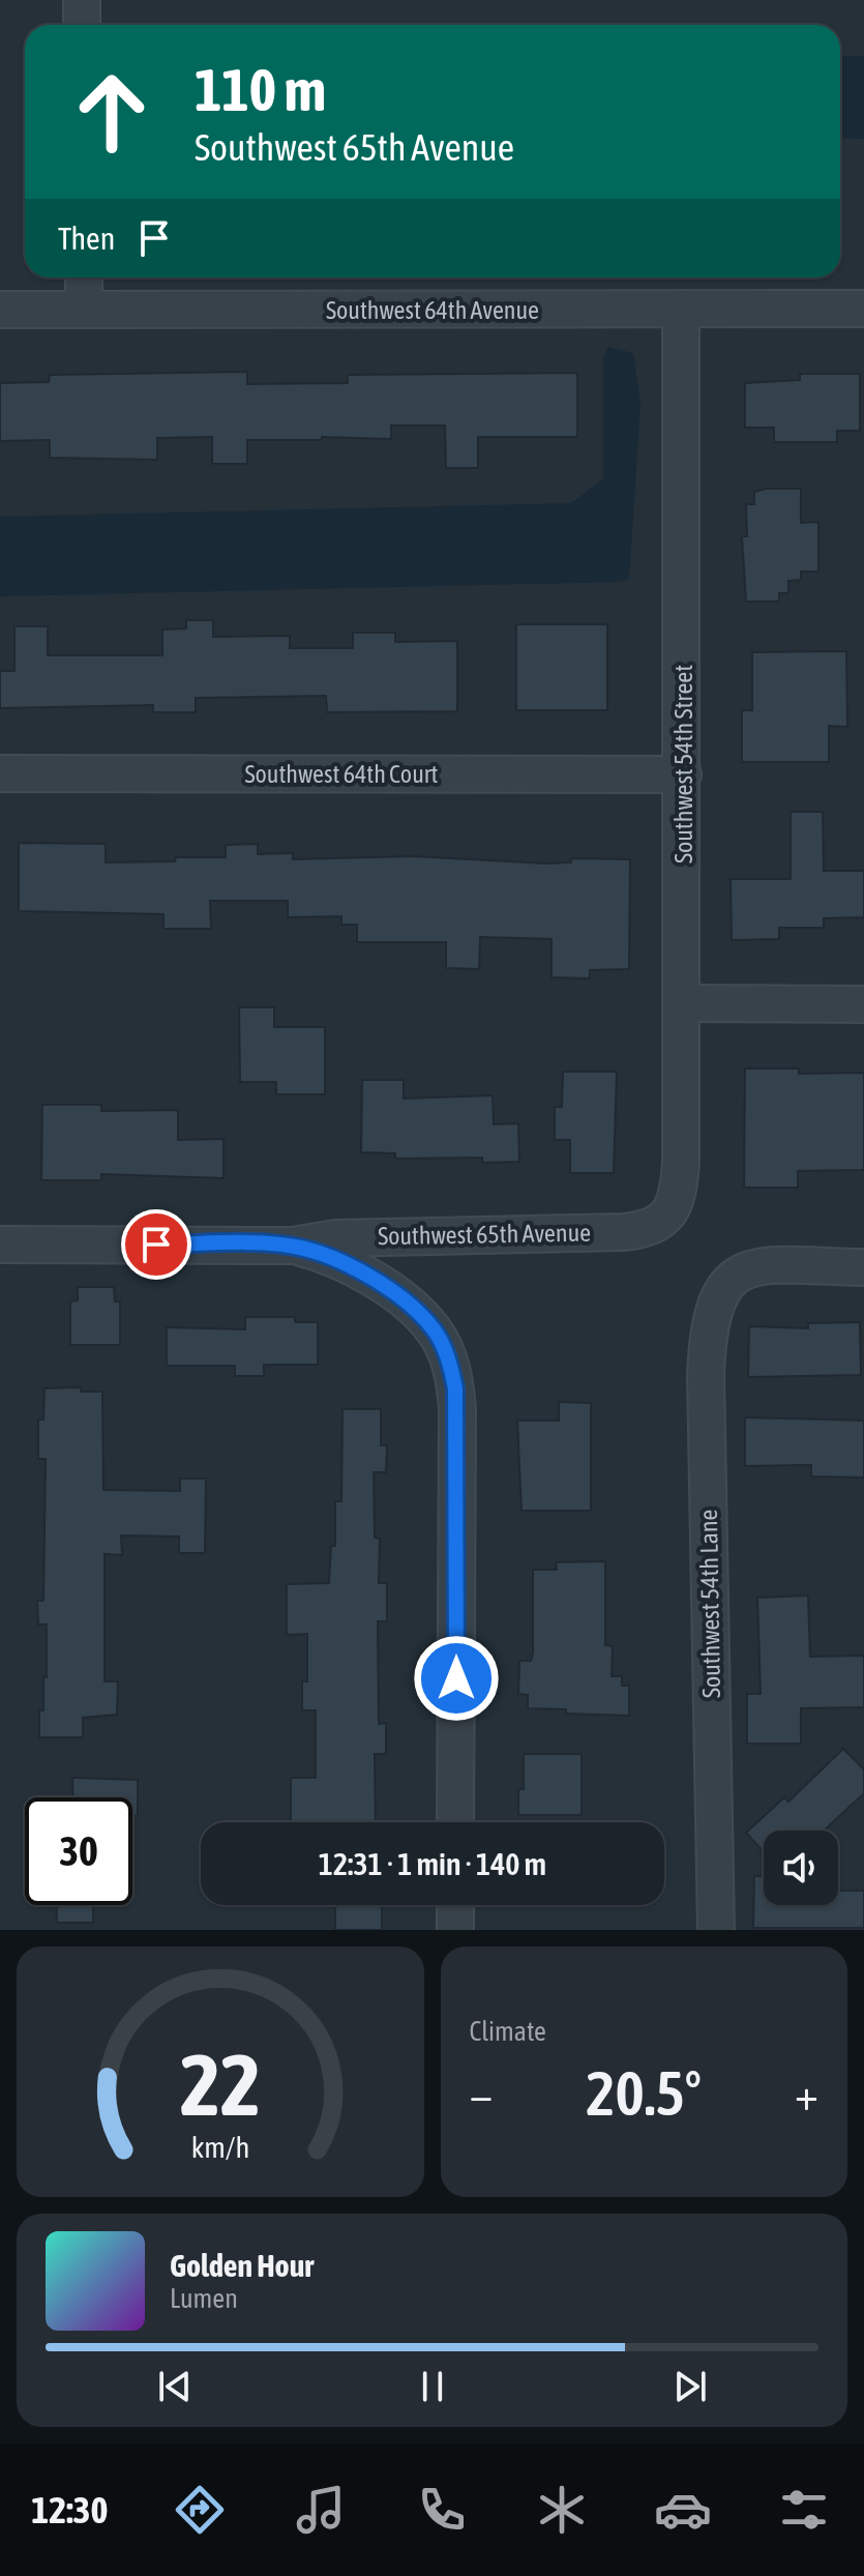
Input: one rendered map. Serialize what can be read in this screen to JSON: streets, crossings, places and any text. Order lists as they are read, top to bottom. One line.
{"streets":{"street":["Southwest 64th Avenue","Southwest 54th Street","Southwest 64th Court","Southwest 65th Avenue","Southwest 54th Lane"]},"crossings":[["Southwest 64th Avenue","Southwest 54th Street"],["Southwest 54th Street","Southwest 64th Court"],["Southwest 54th Street","Southwest 65th Avenue"]],"page":{"turn":["110 m","Southwest 65th Avenue"],"then":"Then","limit":"30","trip":"12:31 · 1 min · 140 m","tile":"Climate","heat":["−","20.5°","+"],"song":["Golden Hour","Lumen"],"tabs":"12:30","gauge":["22","km/h"]}}
